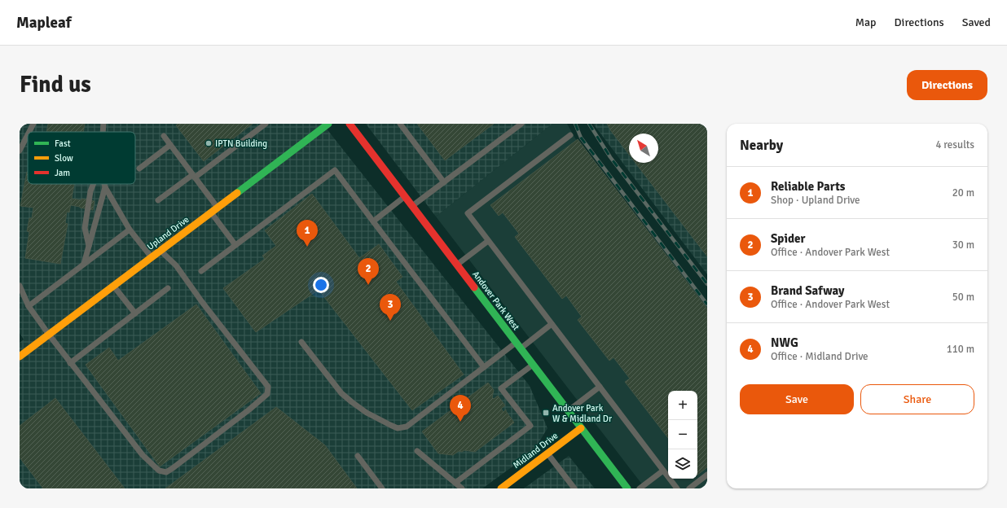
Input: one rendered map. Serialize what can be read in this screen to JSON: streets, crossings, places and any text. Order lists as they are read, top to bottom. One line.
{"streets":{"street":["Upland Drive","Andover Park West","Midland Drive"]},"crossings":[["Andover Park West","Midland Drive"]],"places":{"other":["IPTN Building"],"transit":["Andover Park W & Midland Dr"]},"legend":["Fast","Slow","Jam"],"north":"top left","page":{"header":"Mapleaf","nav":["Map","Directions","Saved"],"buttons":["Directions",["Save","Share"]],"title":"Find us","heading":["Nearby","4 results"],"list":[{"mark":"1","name":"Reliable Parts","note":"Shop · Upland Drive","value":"20 m"},{"mark":"2","name":"Spider","note":"Office · Andover Park West","value":"30 m"},{"mark":"3","name":"Brand Safway","note":"Office · Andover Park West","value":"50 m"},{"mark":"4","name":"NWG","note":"Office · Midland Drive","value":"110 m"}],"pins":["1","2","3","4"],"map_buttons":["+","−"]}}
